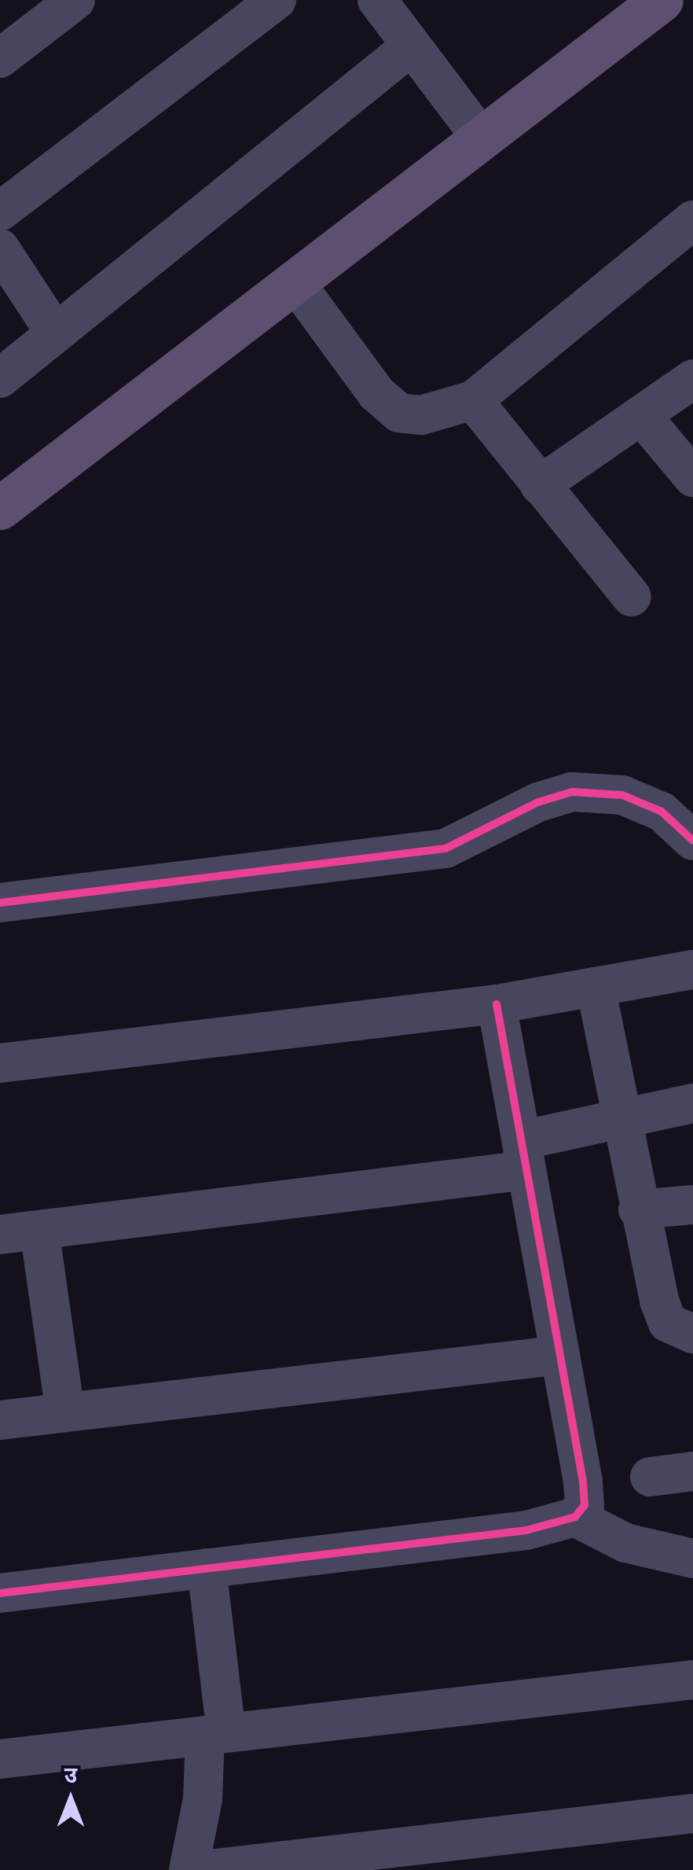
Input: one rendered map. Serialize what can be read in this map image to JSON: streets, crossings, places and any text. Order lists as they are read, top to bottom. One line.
{"north":"top"}
